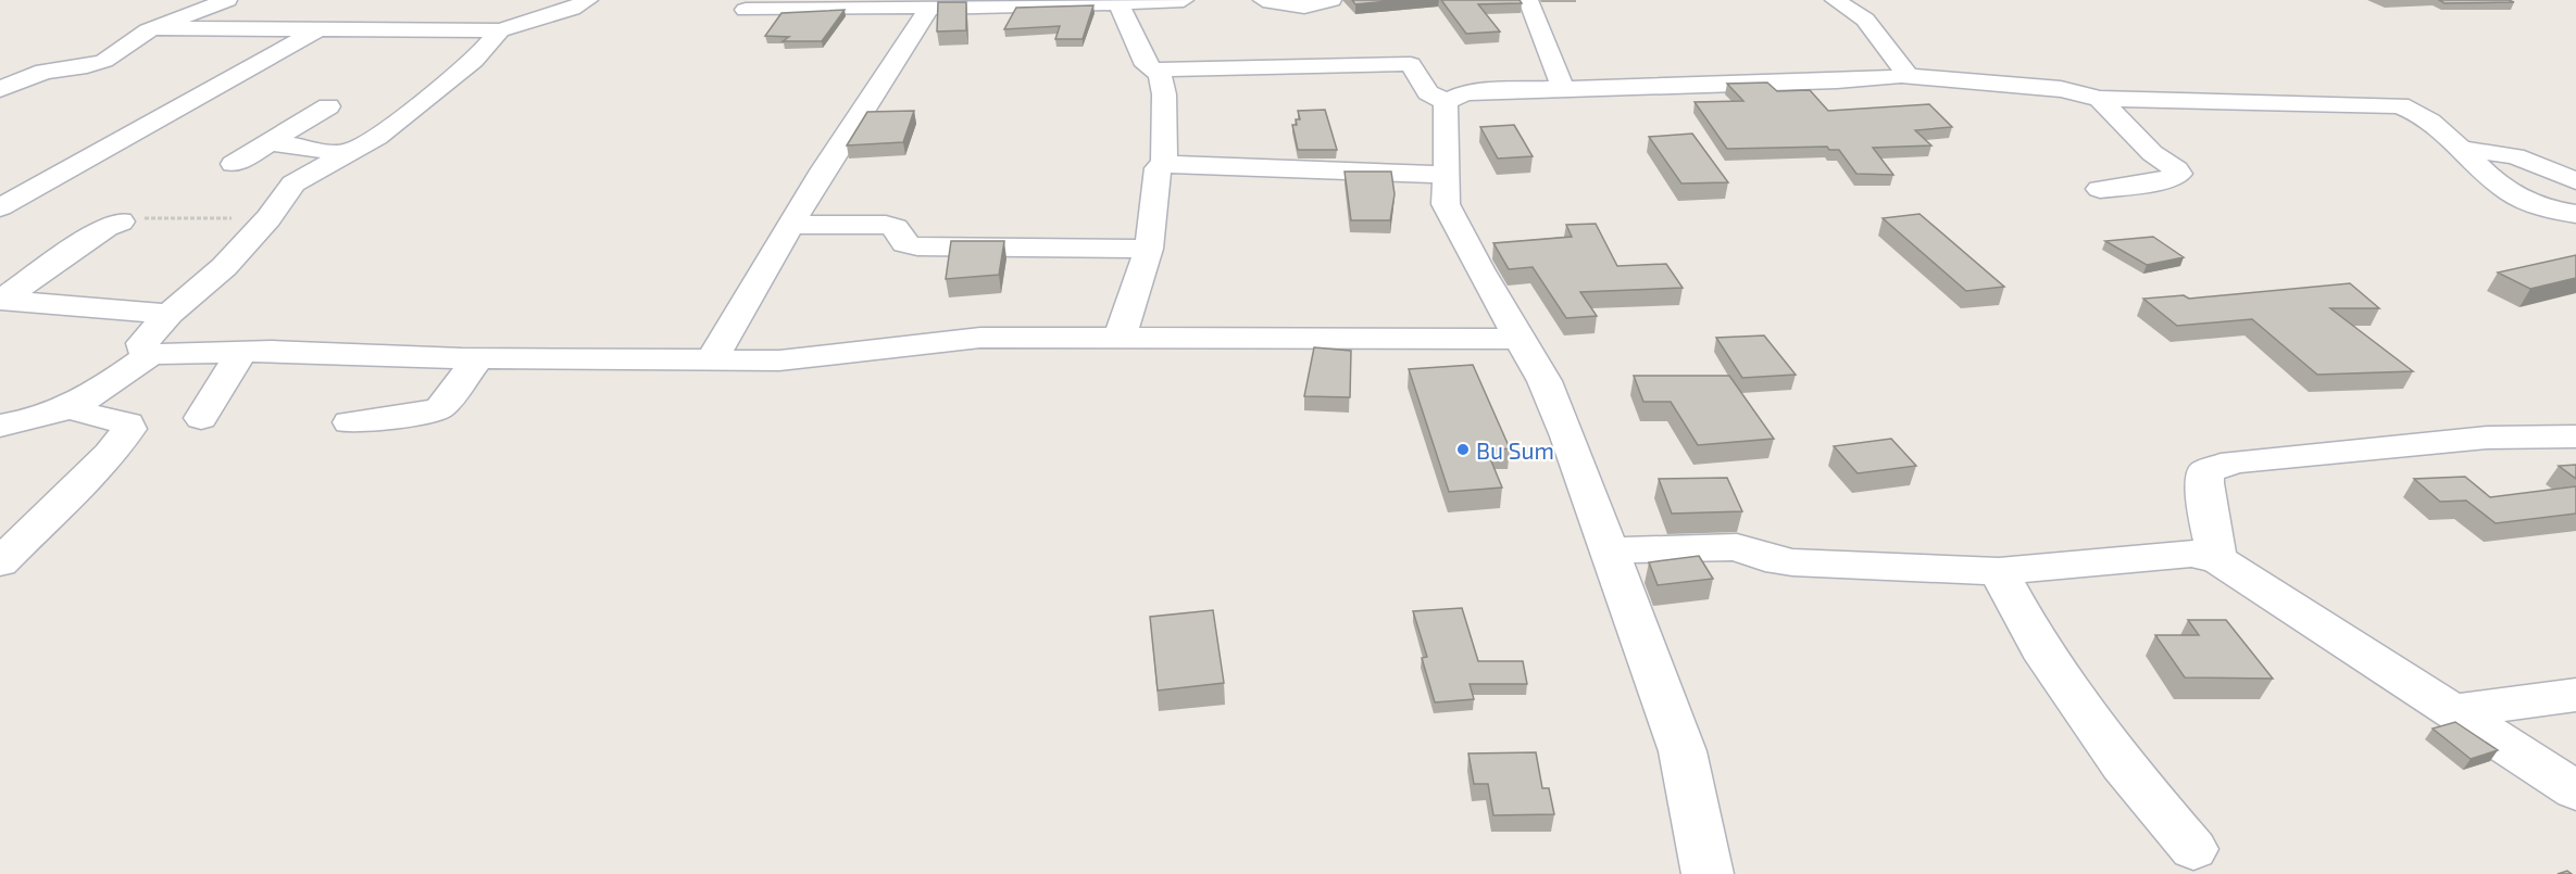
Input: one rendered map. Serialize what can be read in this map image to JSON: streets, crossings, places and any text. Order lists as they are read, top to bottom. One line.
{"places":["Bu Sum"]}
